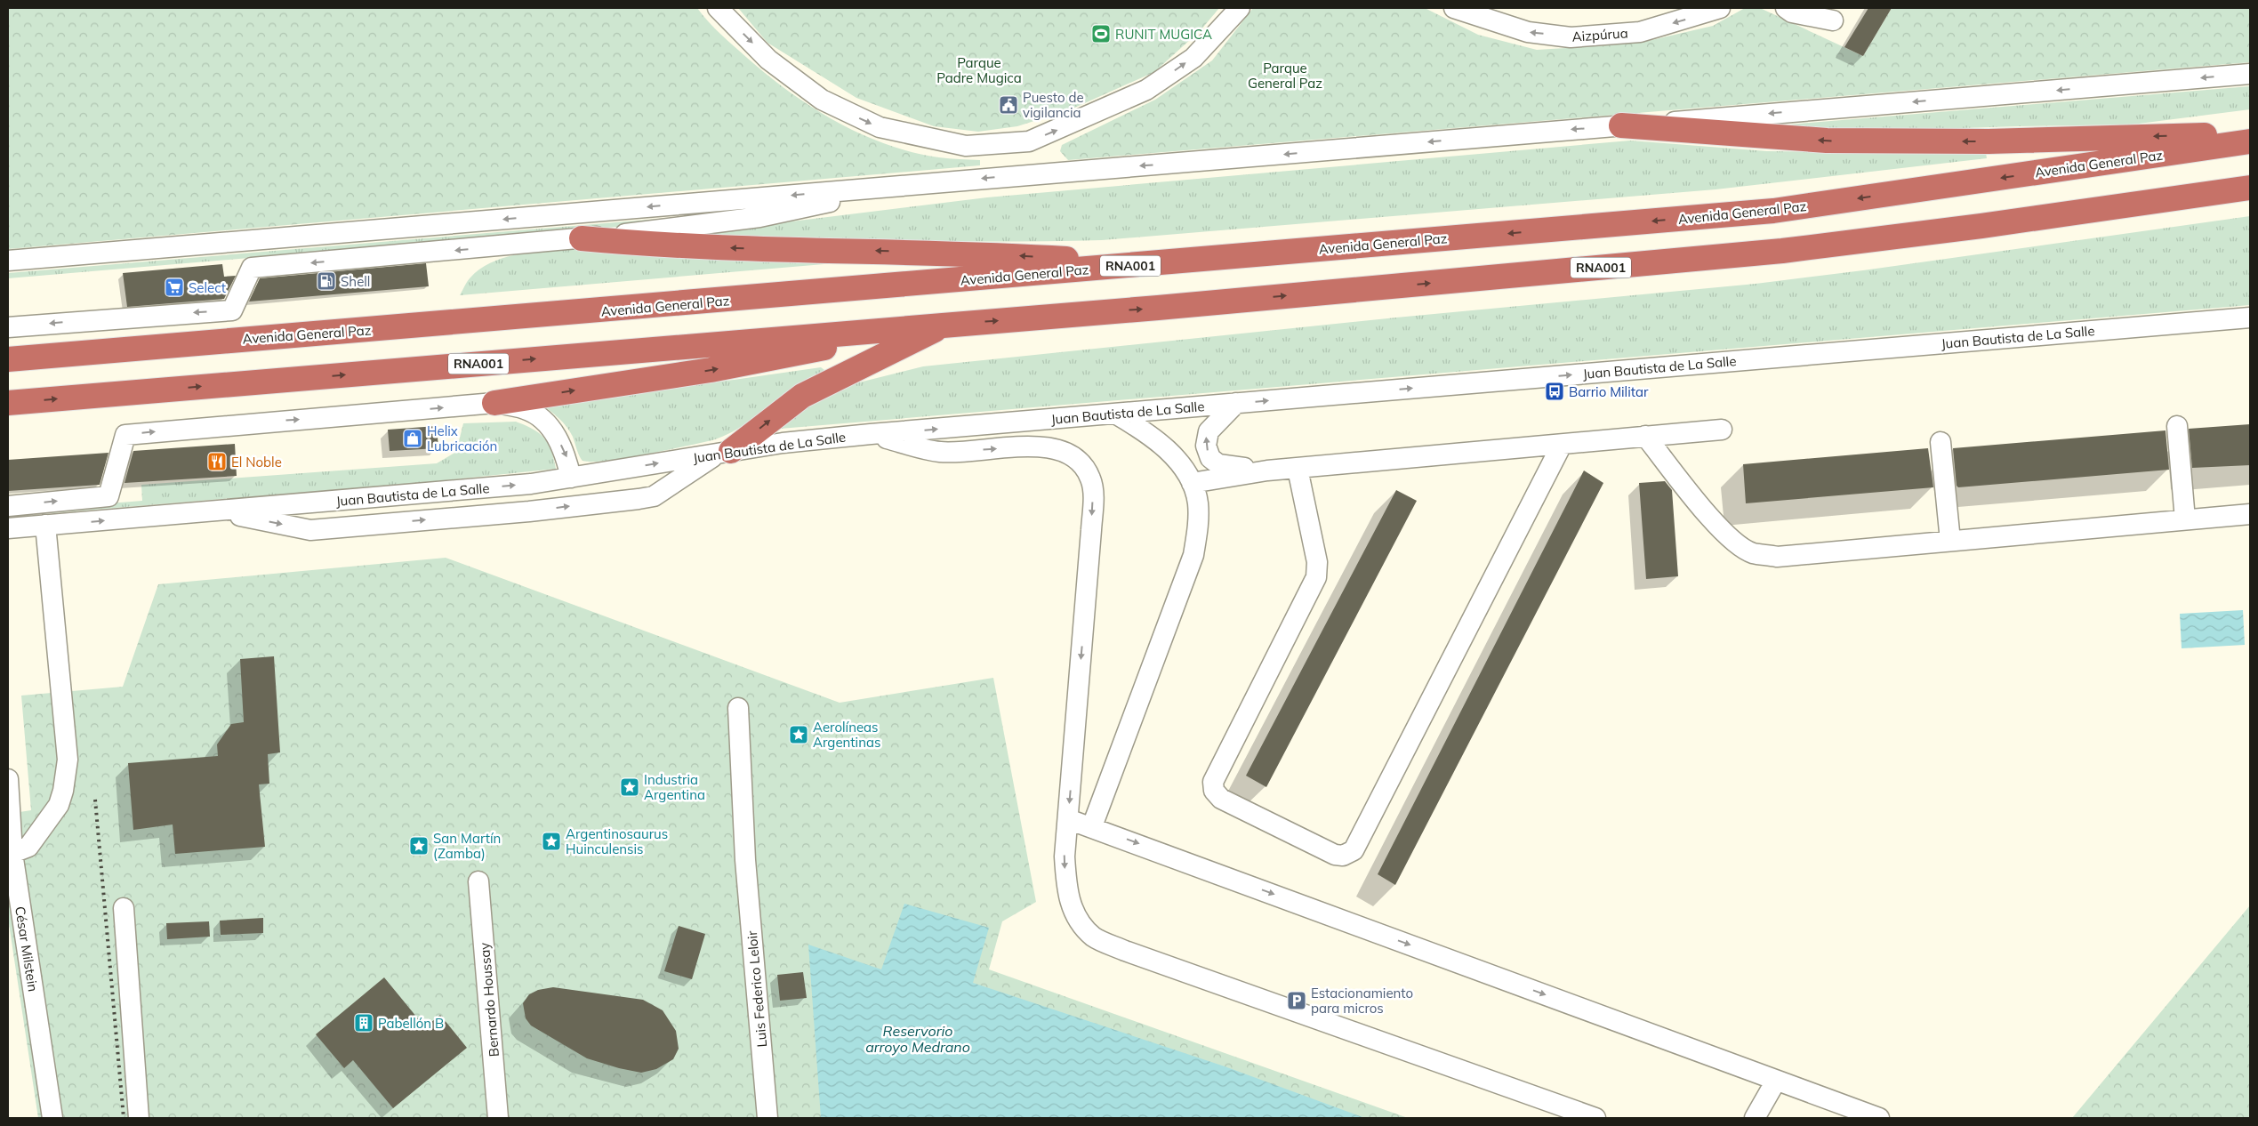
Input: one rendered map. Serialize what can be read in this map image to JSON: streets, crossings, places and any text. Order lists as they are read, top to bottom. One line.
{"streets":{"highway":["Avenida General Paz","RNA001"],"street":["Aizpúrua","Juan Bautista de La Salle","César Milstein","Luis Federico Leloir","Bernardo Houssay"]},"water":["Reservorio arroyo Medrano"],"parks":["Parque Padre Mugica","Parque General Paz"],"places":{"sports":["RUNIT MUGICA"],"public building":["Puesto de vigilancia"],"fuel station":["Shell"],"supermarket":["Select"],"bus stop":["Barrio Militar"],"shop":["Helix Lubricación"],"restaurant":["El Noble"],"place":["Aerolíneas Argentinas","Industria Argentina","Argentinosaurus Huinculensis","San Martín (Zamba)"],"parking":["Estacionamiento para micros"],"building":["Pabellón B"]}}
